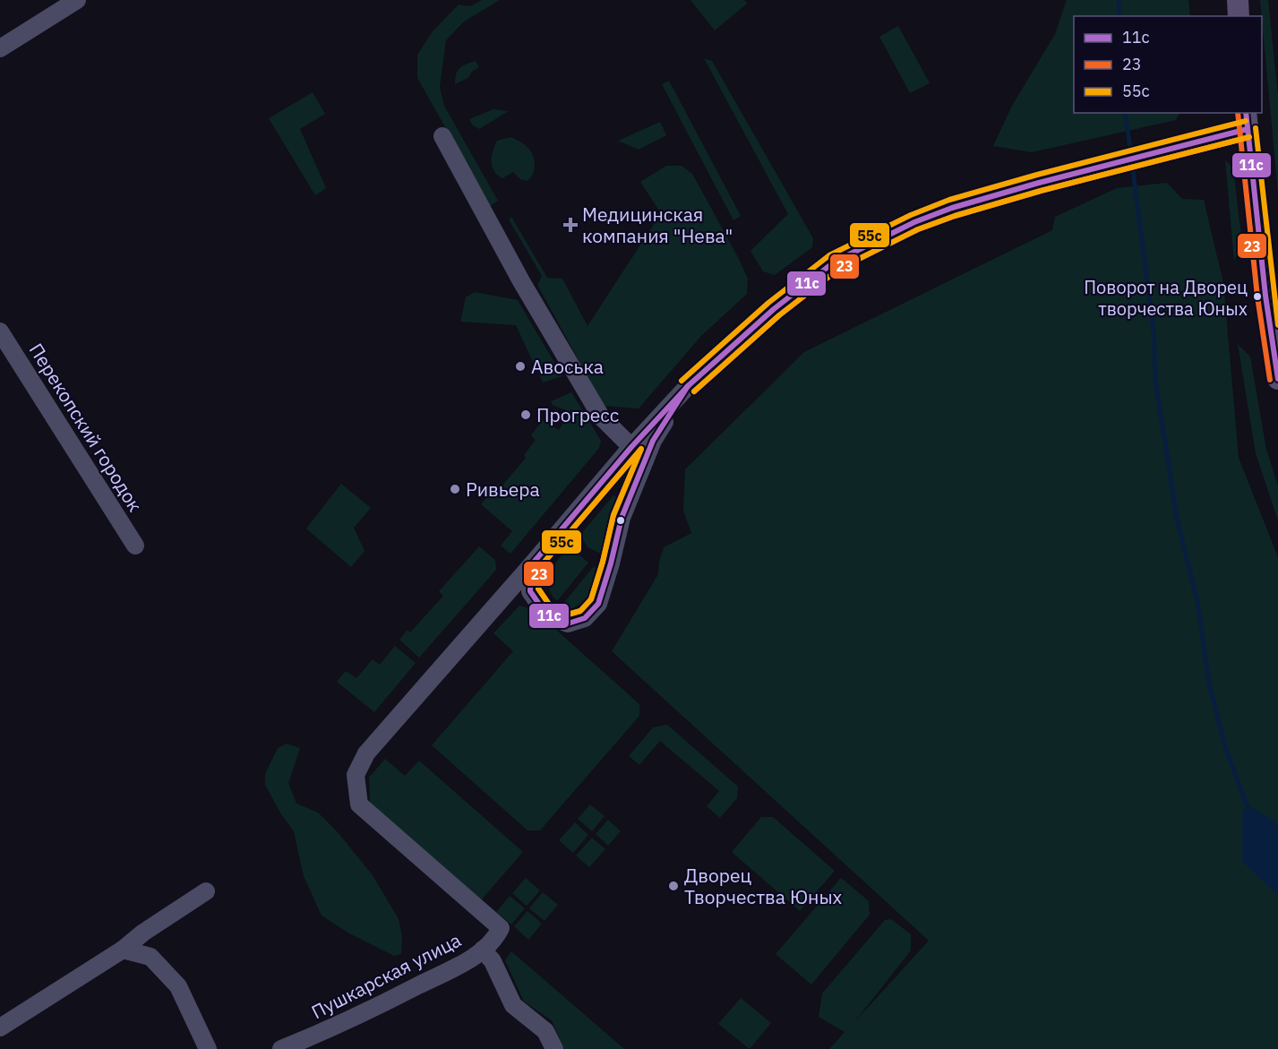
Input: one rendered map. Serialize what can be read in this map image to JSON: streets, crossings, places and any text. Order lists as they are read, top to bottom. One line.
{"streets":{"street":["Перекопский городок","Пушкарская улица"]},"places":{"health":["Медицинская компания \"Нева\""],"other":["Поворот на Дворец творчества Юных","Авоська","Прогресс","Ривьера","Дворец Творчества Юных"]},"lines":["transit line 11с","transit line 23","transit line 55с"],"legend":["11с","23","55с"]}
